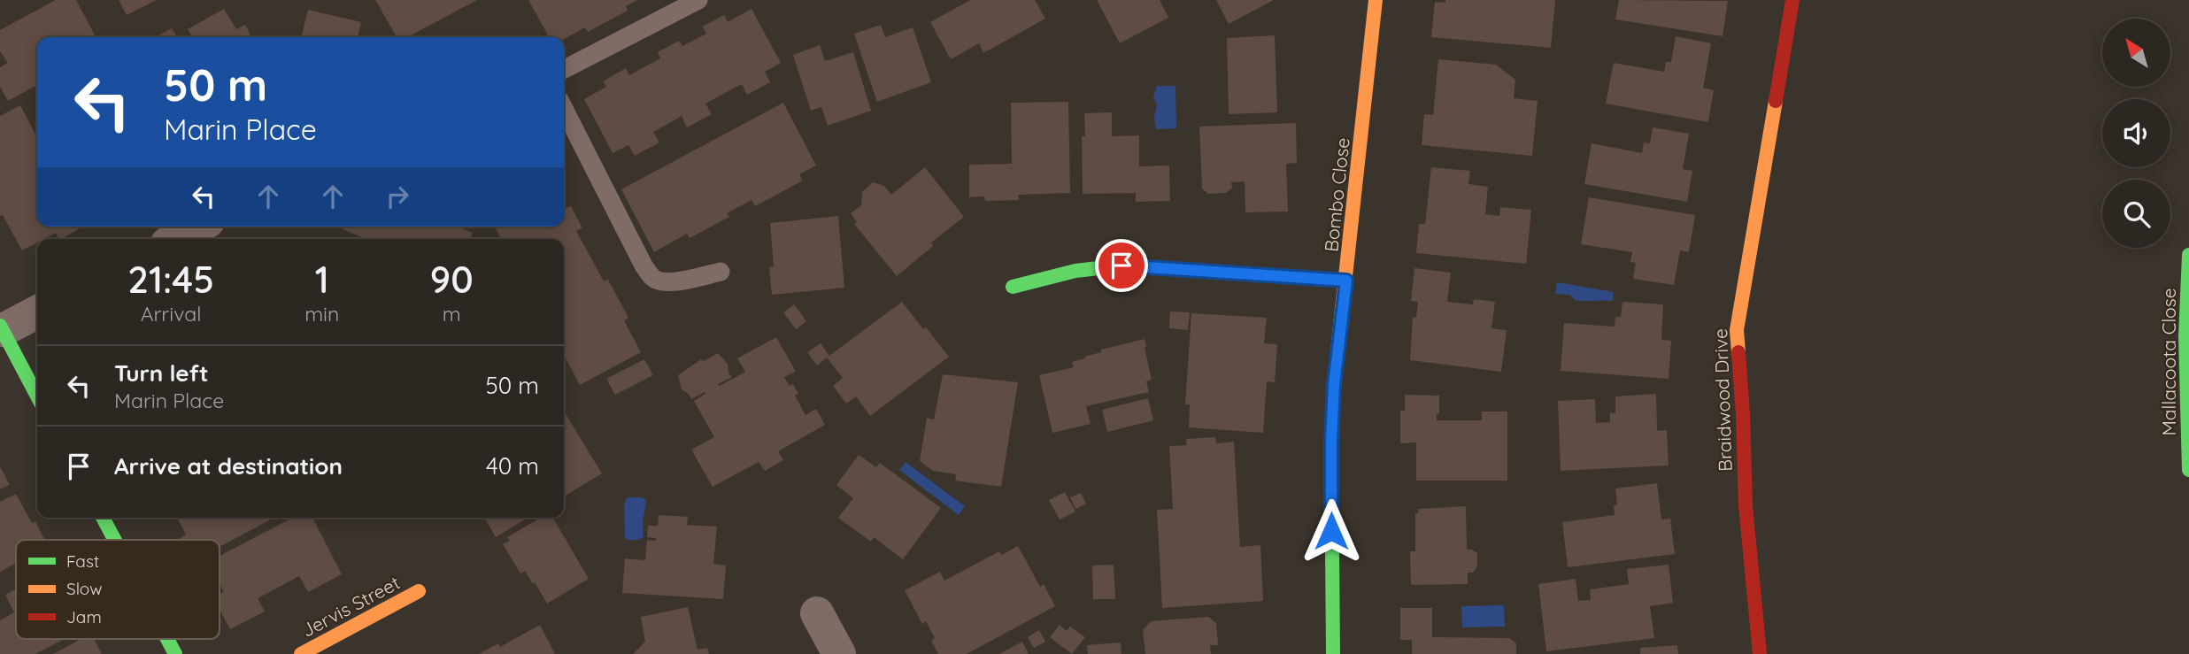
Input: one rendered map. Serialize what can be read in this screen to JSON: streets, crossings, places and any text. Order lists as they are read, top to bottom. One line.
{"streets":{"street":["Bombo Close","Mallacoota Close","Braidwood Drive","Jervis Street"]},"legend":["Fast","Slow","Jam"],"north":"top left","page":{"turn":["50 m","Marin Place"],"eta":["21:45","Arrival","1","min","90","m"],"list":[{"name":"Turn left","note":"Marin Place","value":"50 m"},{"name":"Arrive at destination","value":"40 m"}]}}
